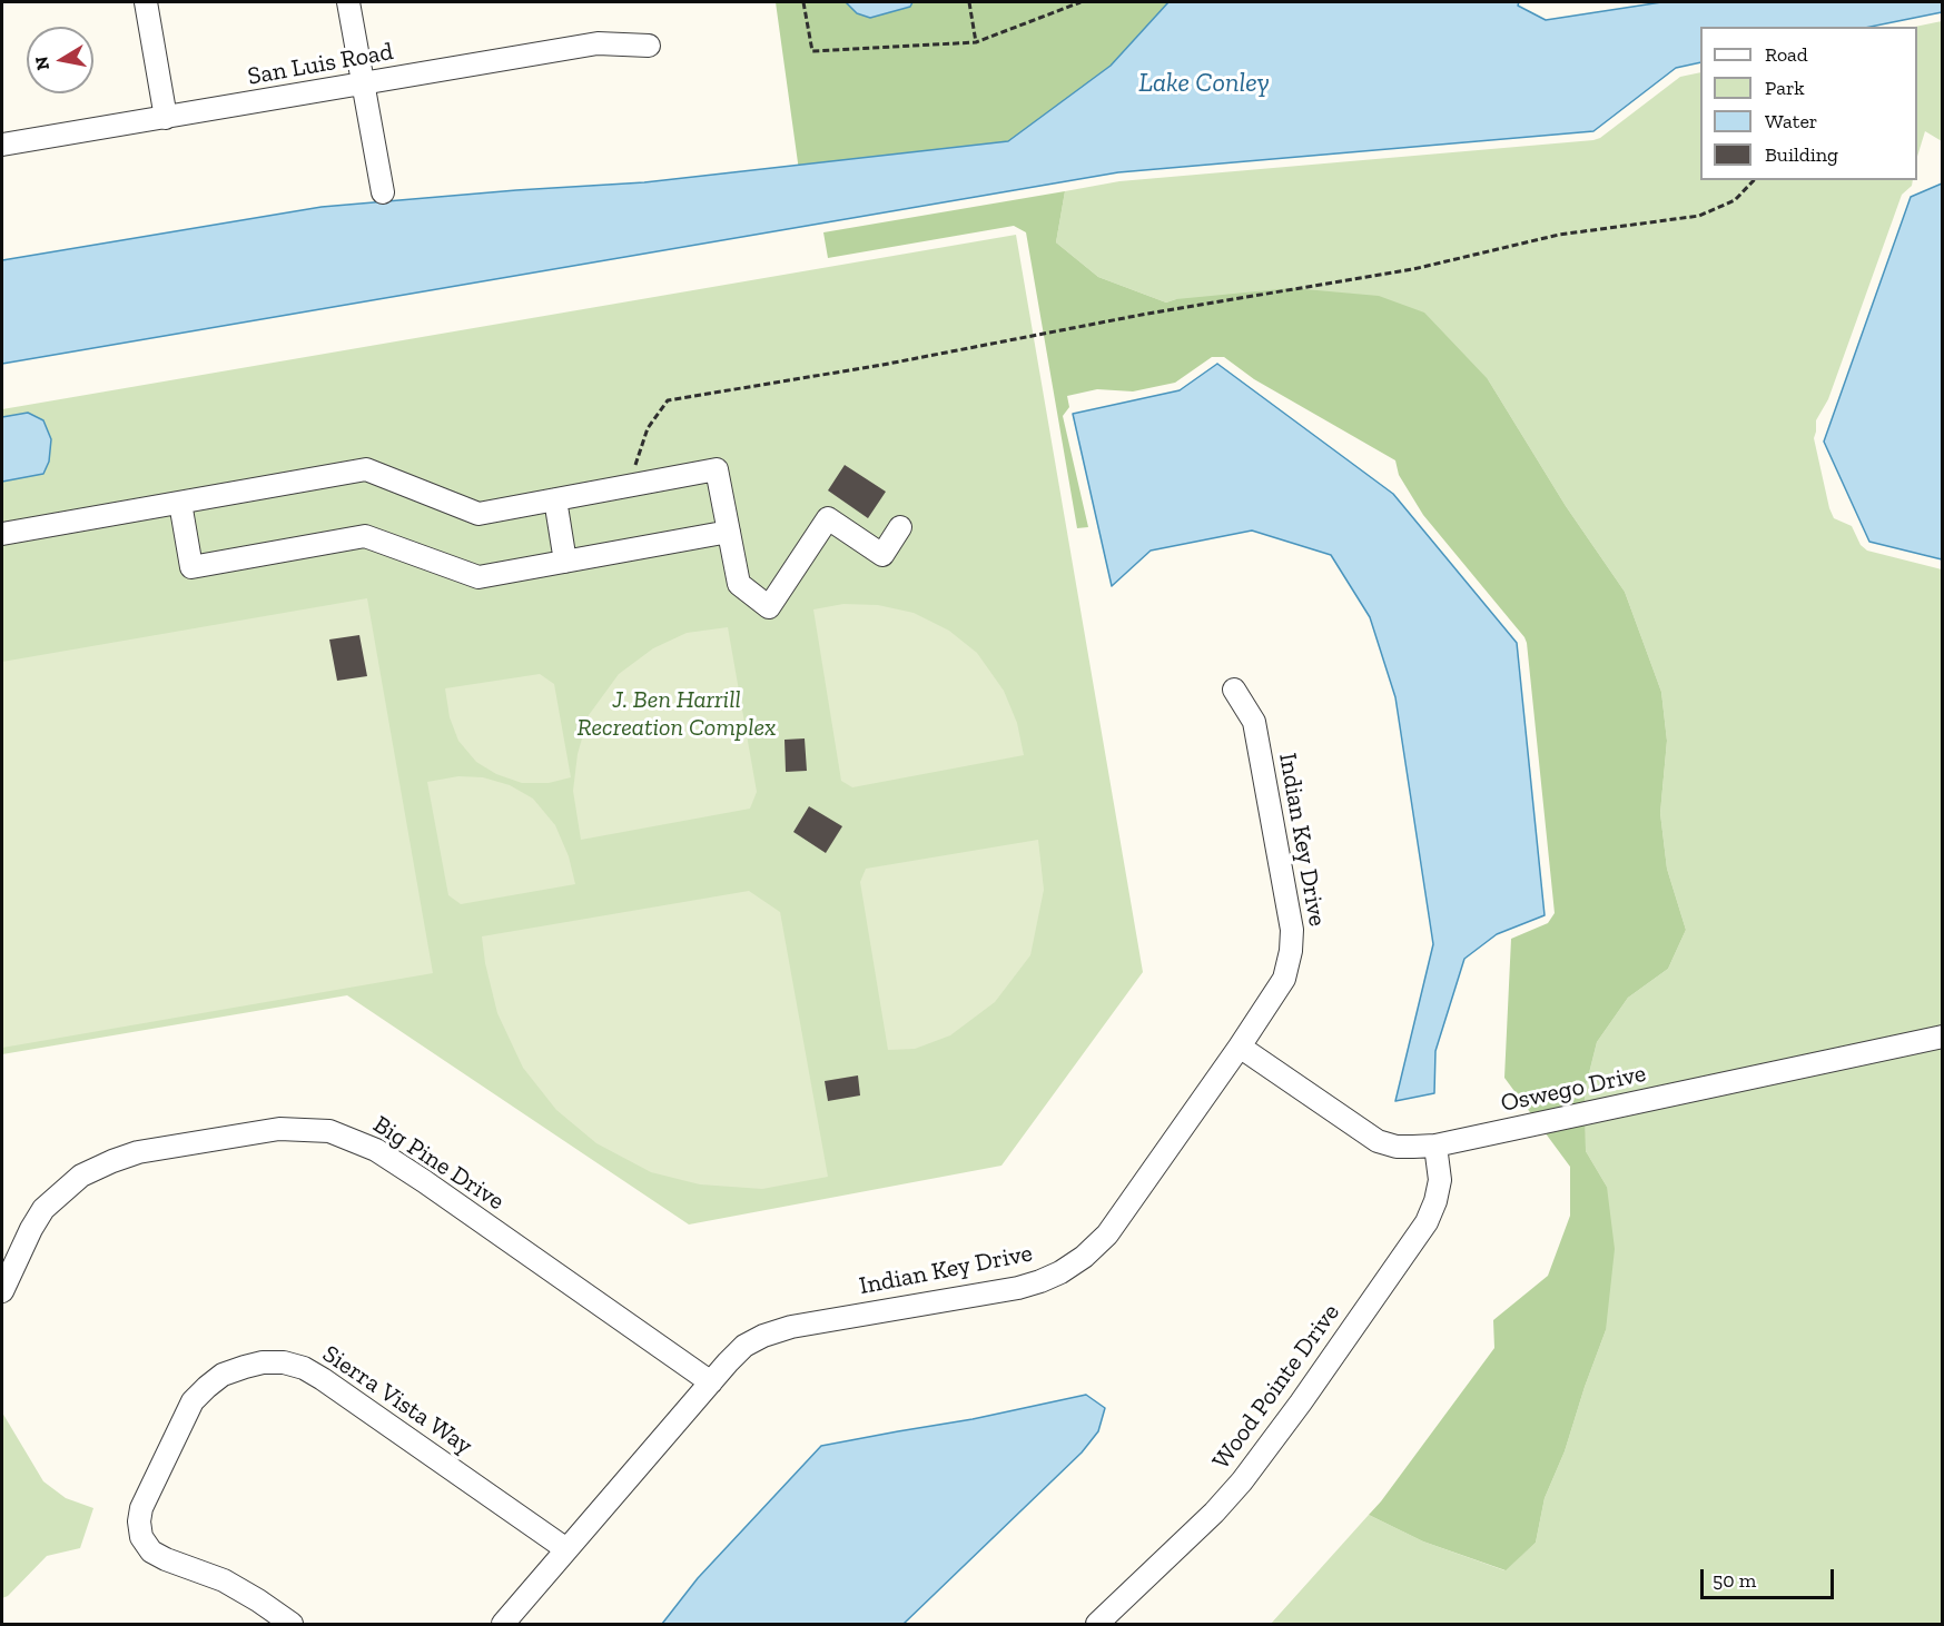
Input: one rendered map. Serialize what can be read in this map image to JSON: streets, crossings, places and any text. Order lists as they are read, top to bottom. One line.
{"streets":{"street":["San Luis Road","Indian Key Drive","Oswego Drive","Big Pine Drive","Wood Pointe Drive","Sierra Vista Way"]},"crossings":[["Indian Key Drive","Oswego Drive"],["Indian Key Drive","Big Pine Drive"],["Indian Key Drive","Sierra Vista Way"],["Oswego Drive","Wood Pointe Drive"]],"water":["Lake Conley"],"parks":["J. Ben Harrill Recreation Complex"],"legend":["Road","Park","Water","Building"],"scale_bar":"50 m","north":"left"}
